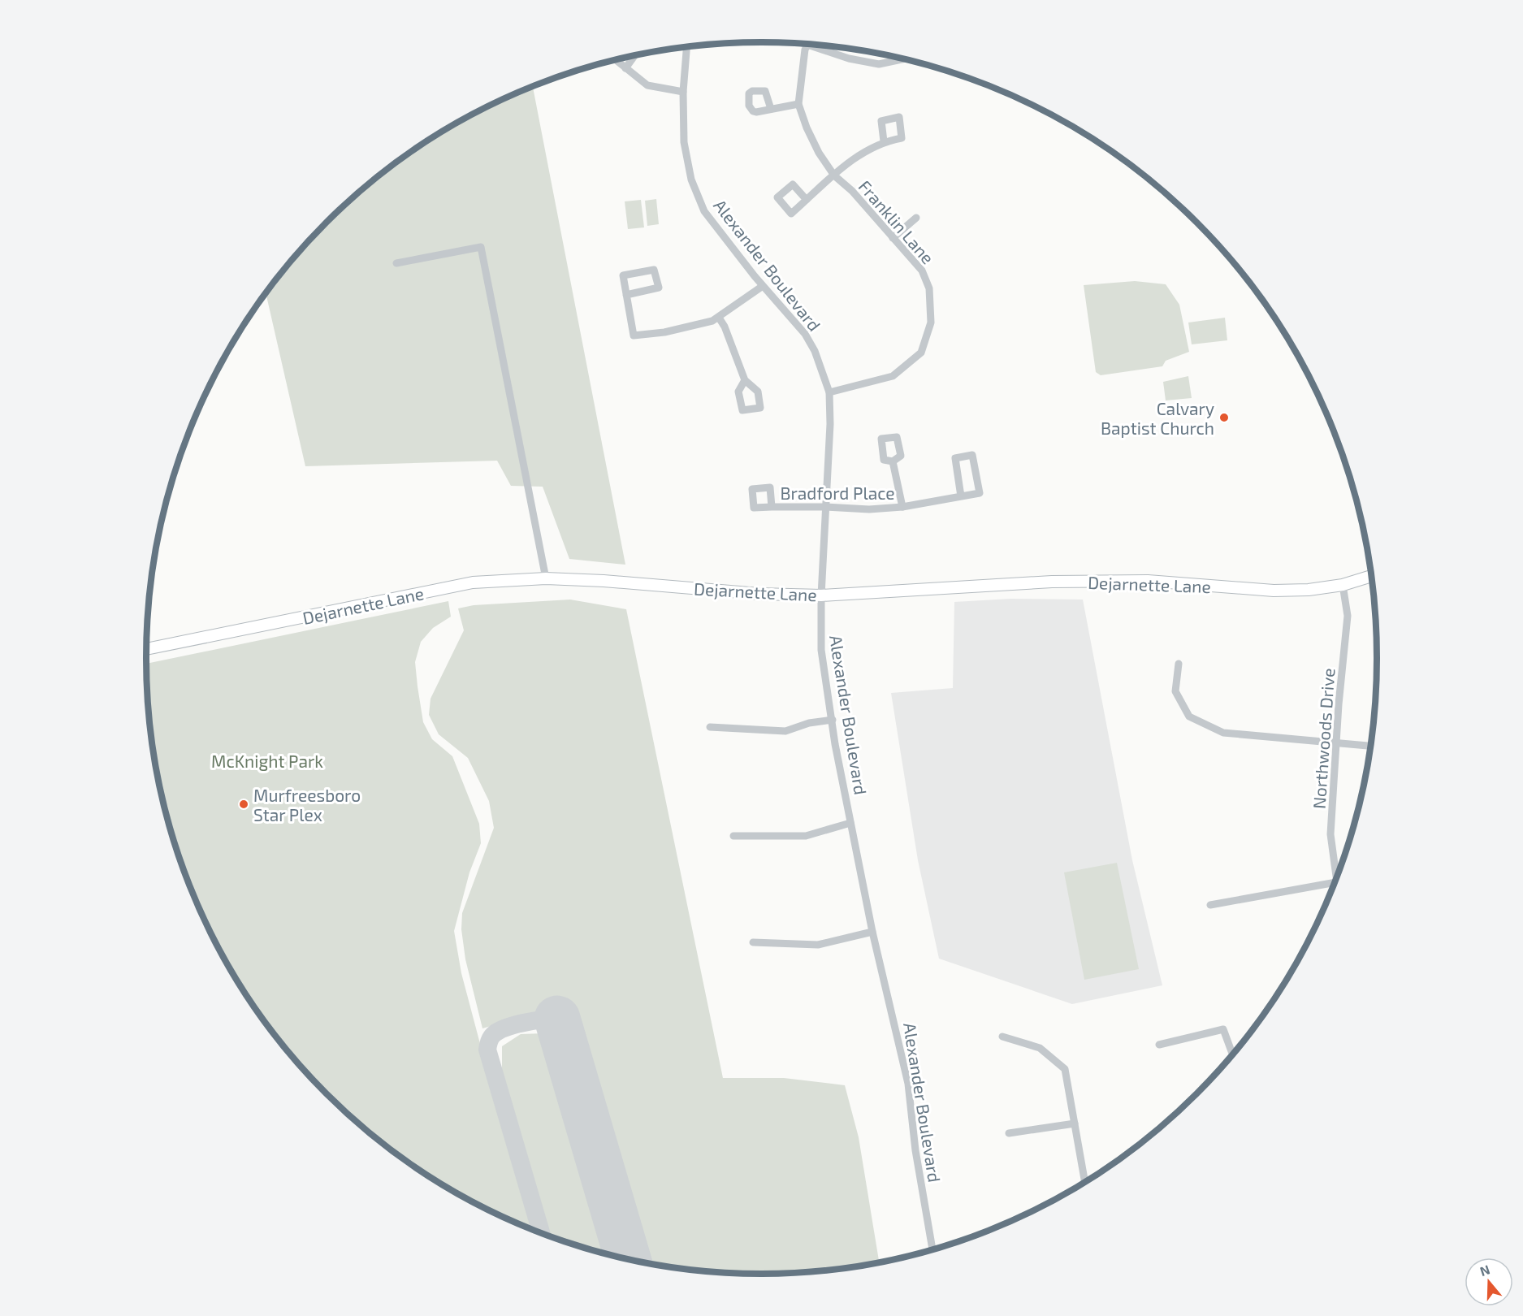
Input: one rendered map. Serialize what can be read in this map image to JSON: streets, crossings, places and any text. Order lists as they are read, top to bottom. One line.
{"streets":{"main road":["Dejarnette Lane"],"street":["Franklin Lane","Alexander Boulevard","Bradford Place","Northwoods Drive"]},"crossings":[["Franklin Lane","Alexander Boulevard"],["Alexander Boulevard","Bradford Place"],["Alexander Boulevard","Dejarnette Lane"],["Dejarnette Lane","Northwoods Drive"]],"parks":["McKnight Park"],"places":["Calvary Baptist Church","Murfreesboro Star Plex"],"north":"top"}
